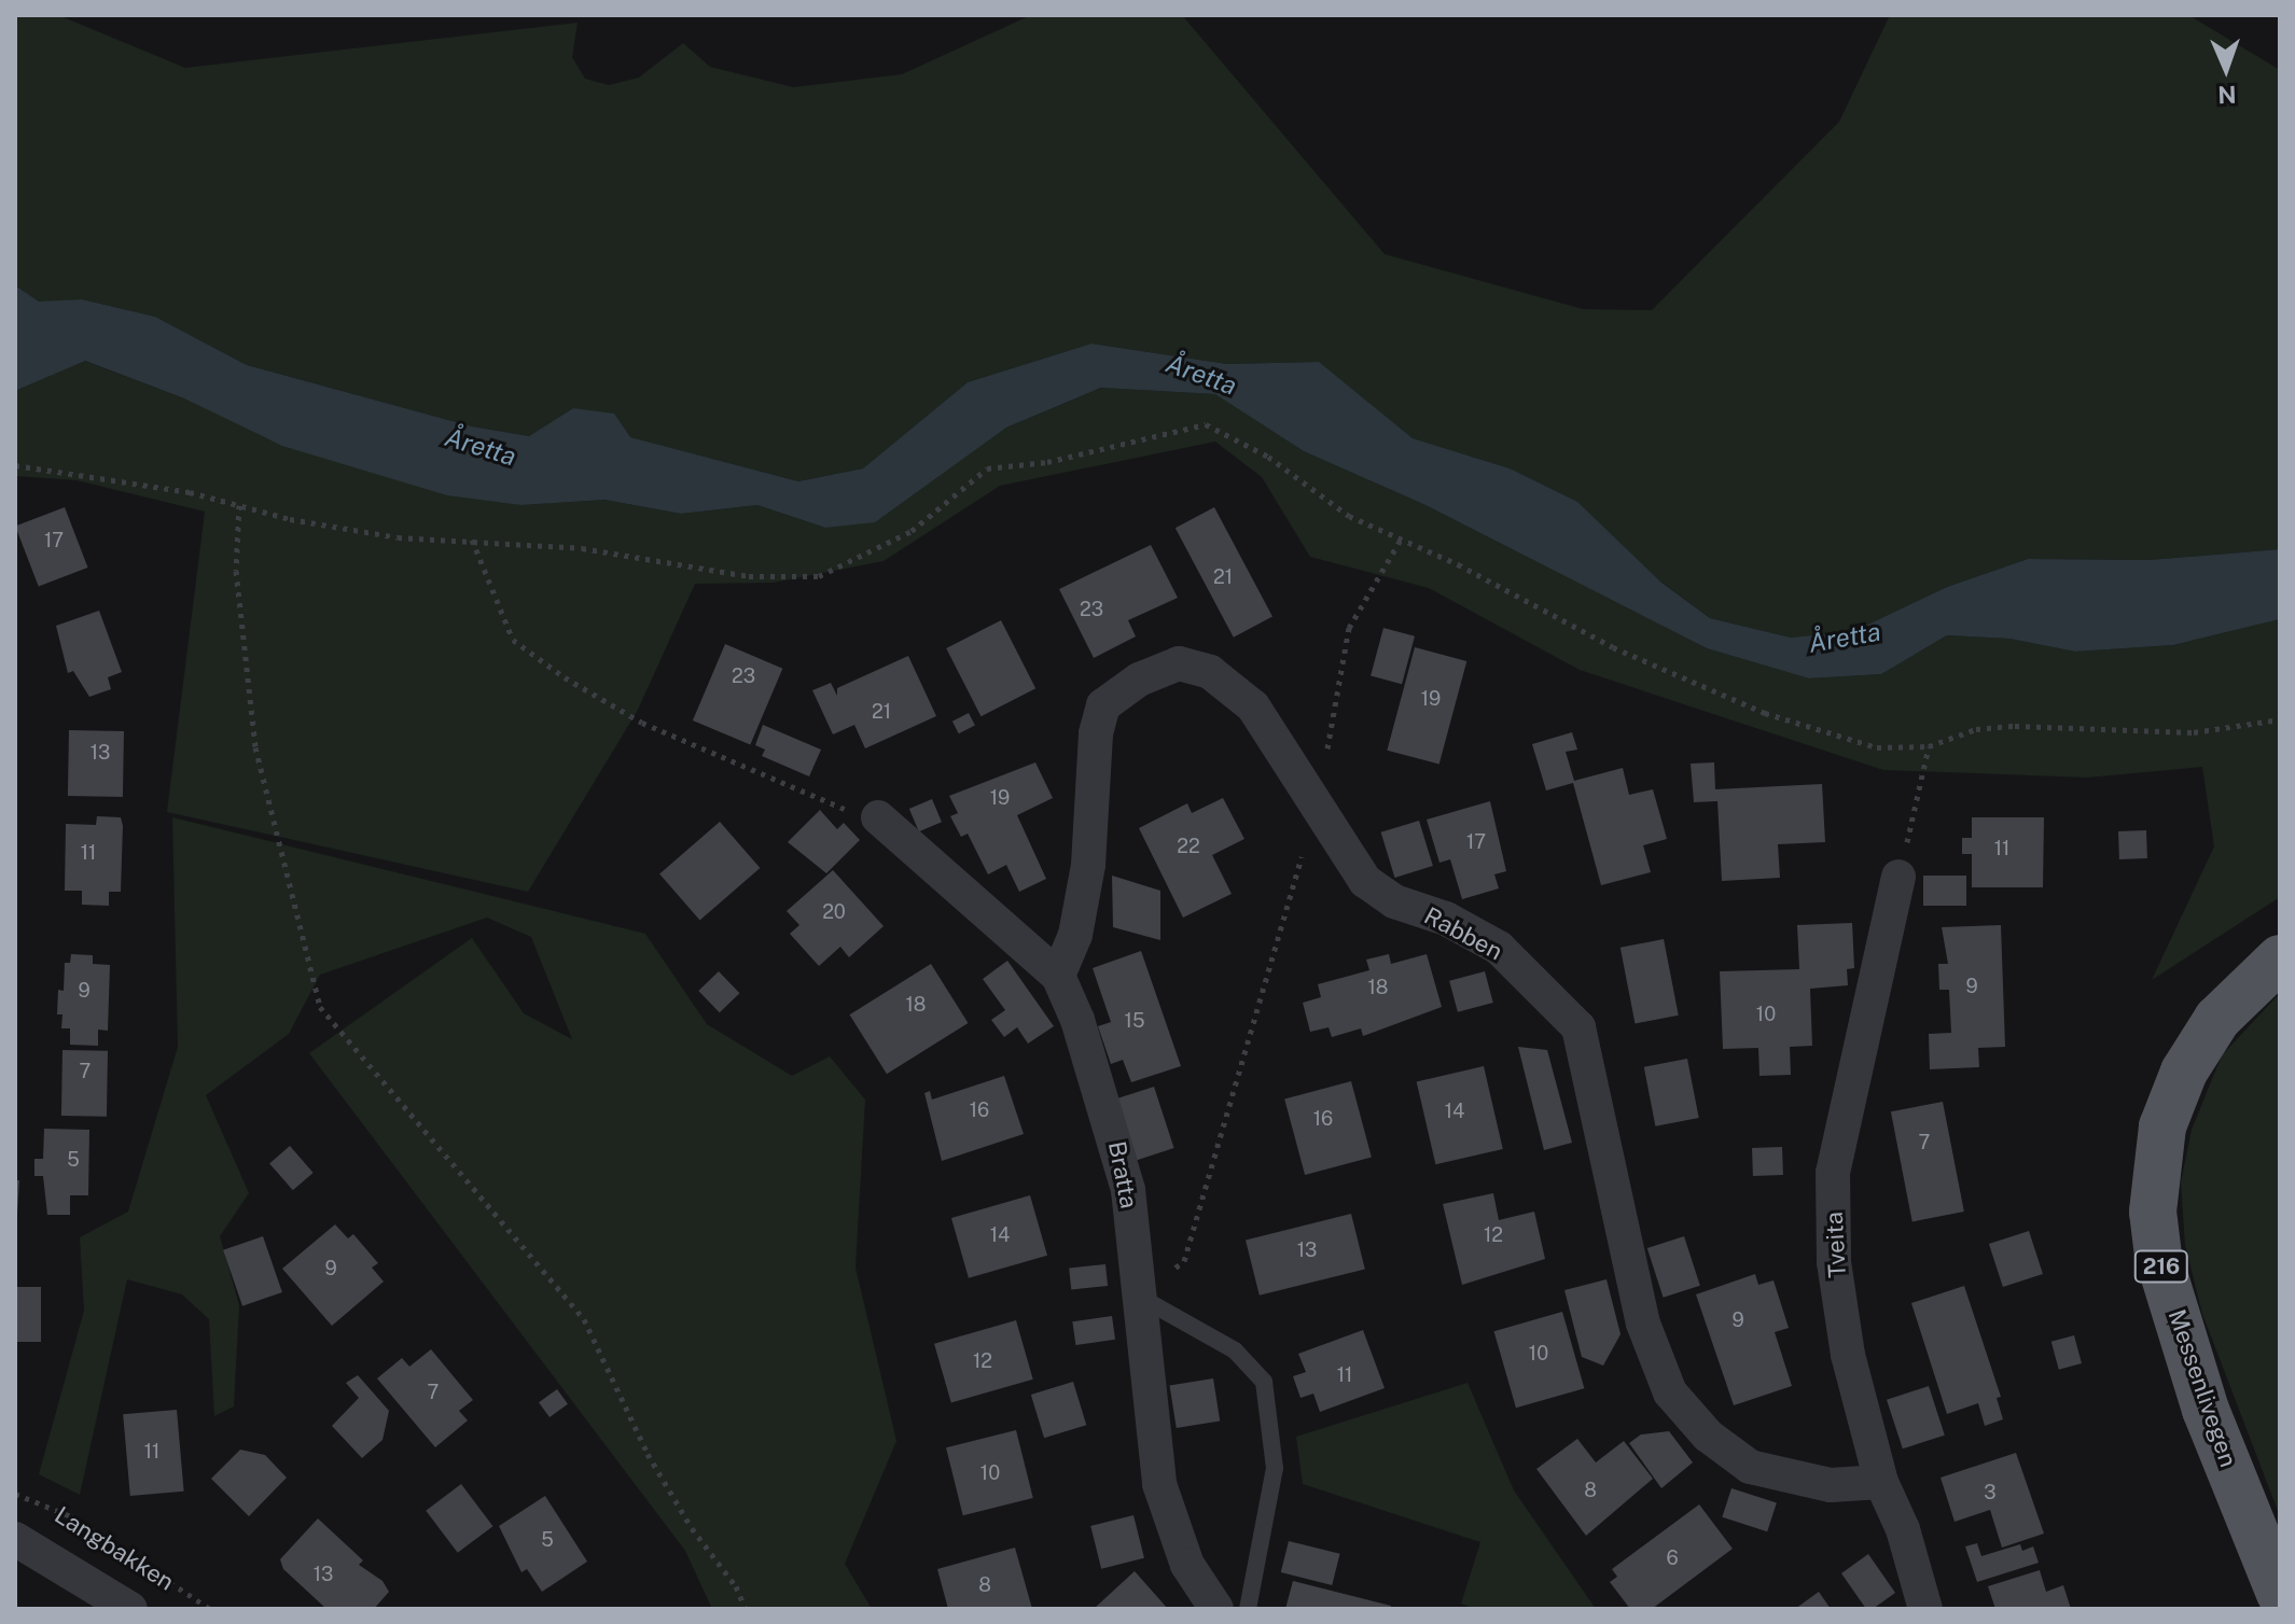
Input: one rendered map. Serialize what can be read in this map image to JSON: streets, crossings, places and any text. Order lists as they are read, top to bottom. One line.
{"streets":{"main road":["216","Messenlivegen"],"street":["Rabben","Bratta","Tveita","Langbakken"]},"crossings":[["Rabben","Bratta"],["Rabben","Tveita"]],"water":["Åretta"],"house_numbers":["17","21","23","23","19","21","13","19","17","22","11","11","20","9","18","9","18","10","15","7","16","14","16","7","5","14","12","13","9","9","10","12","11","7","11","10","8","3","5","6","13","8"],"north":"bottom"}
